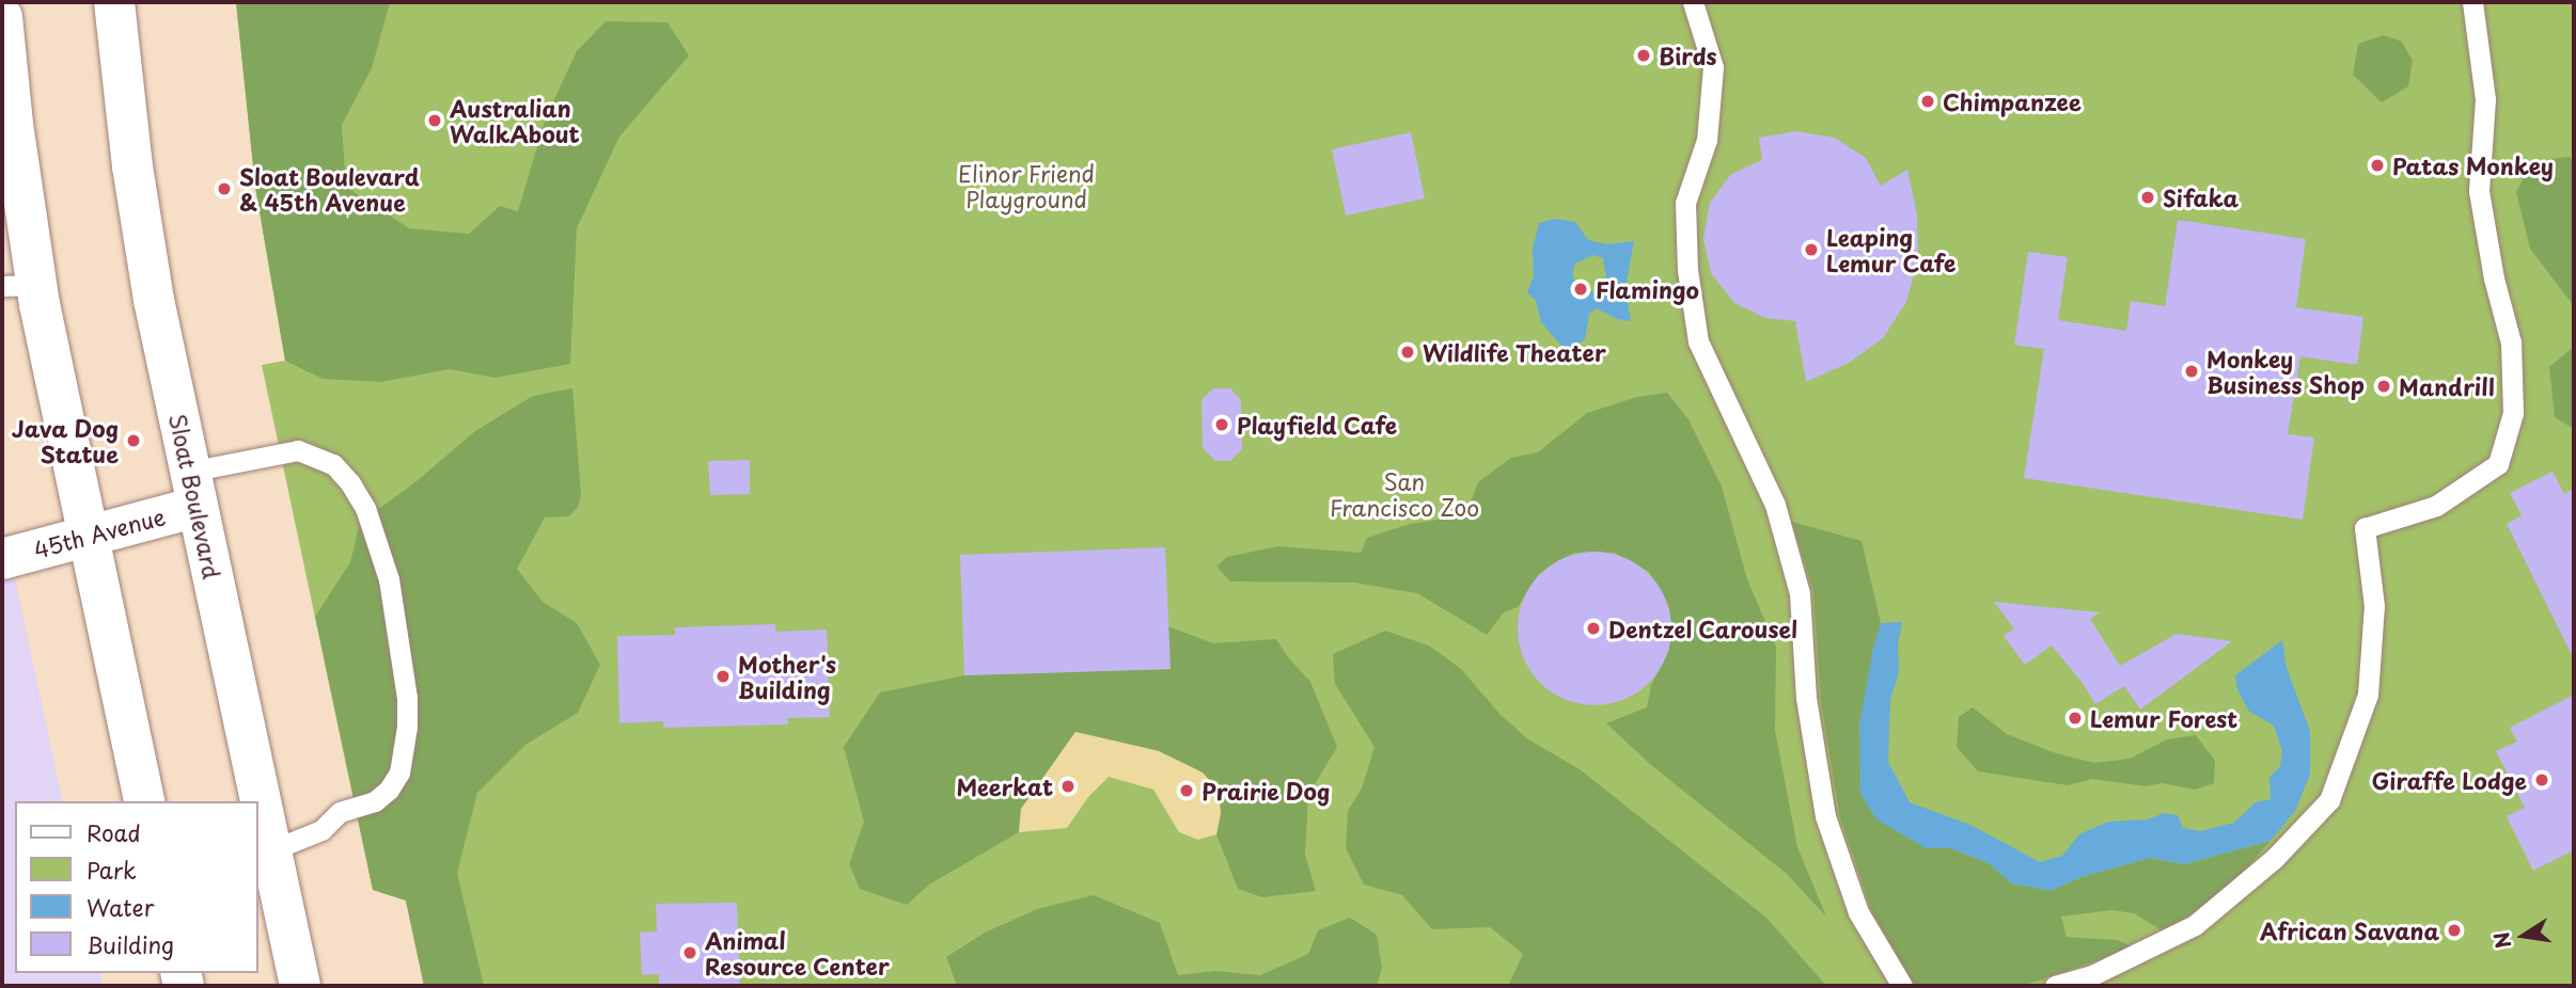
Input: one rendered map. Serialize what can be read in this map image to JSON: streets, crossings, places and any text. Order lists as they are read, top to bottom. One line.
{"streets":{"street":["Sloat Boulevard","45th Avenue"]},"crossings":[["Sloat Boulevard","45th Avenue"]],"parks":["Elinor Friend Playground","San Francisco Zoo"],"places":["Birds","Chimpanzee","Australian WalkAbout","Patas Monkey","Sloat Boulevard & 45th Avenue","Sifaka","Leaping Lemur Cafe","Flamingo","Wildlife Theater","Monkey Business Shop","Mandrill","Playfield Cafe","Java Dog Statue","Dentzel Carousel","Mother's Building","Lemur Forest","Giraffe Lodge","Meerkat","Prairie Dog","African Savana","Animal Resource Center"],"legend":["Road","Park","Water","Building"],"north":"left"}
